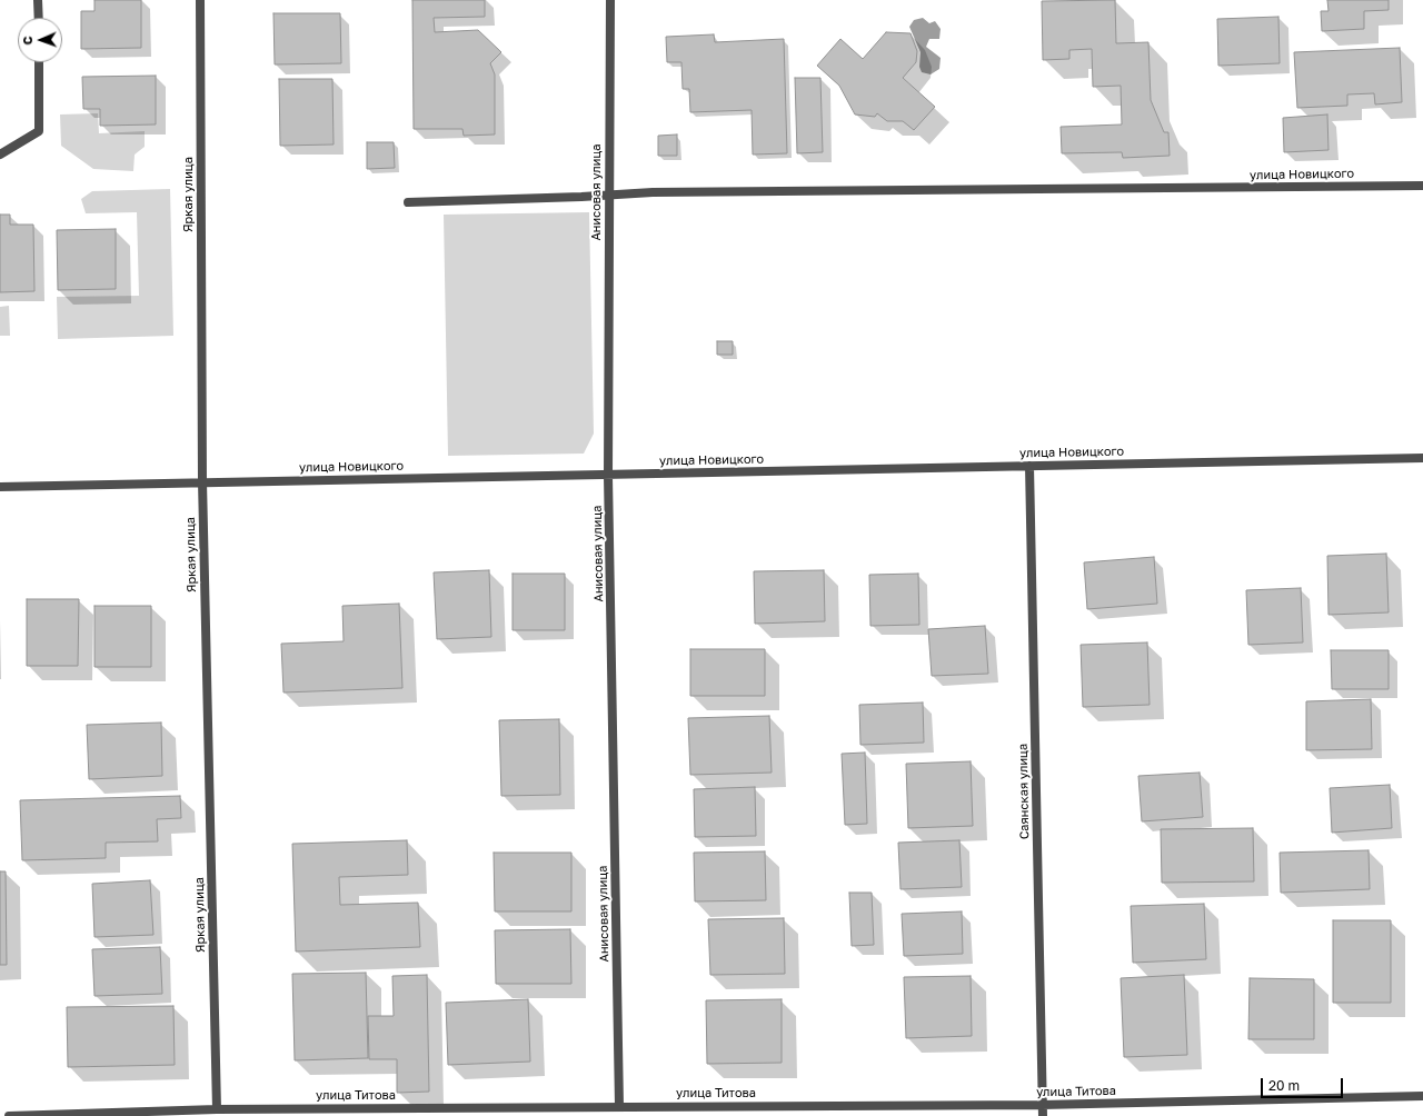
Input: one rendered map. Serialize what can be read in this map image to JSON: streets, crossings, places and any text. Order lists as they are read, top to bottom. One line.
{"streets":{"street":["улица Новицкого","Анисовая улица","Яркая улица","Саянская улица","улица Титова"]},"crossings":[["улица Новицкого","Анисовая улица"],["улица Новицкого","Яркая улица"],["улица Новицкого","Саянская улица"],["Анисовая улица","улица Титова"],["Яркая улица","улица Титова"],["Саянская улица","улица Титова"]],"scale_bar":"20 m","north":"left"}
